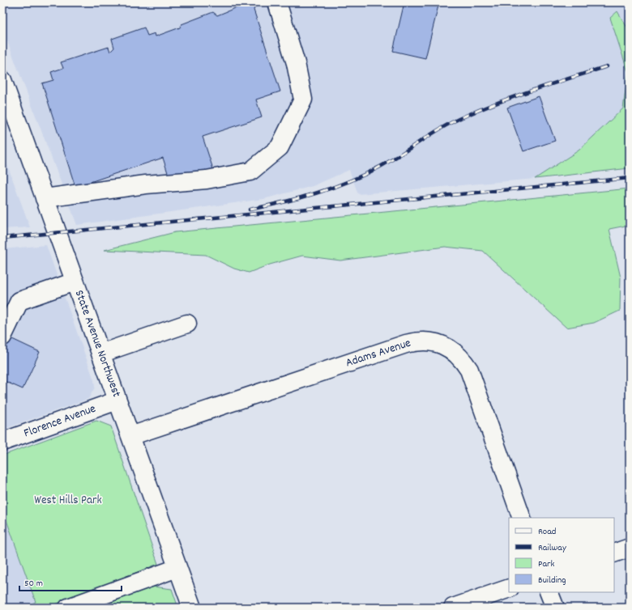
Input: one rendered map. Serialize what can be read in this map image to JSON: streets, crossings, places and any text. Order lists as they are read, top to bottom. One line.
{"streets":{"street":["State Avenue Northwest","Adams Avenue","Florence Avenue"]},"crossings":[["State Avenue Northwest","Adams Avenue"],["State Avenue Northwest","Florence Avenue"]],"parks":["West Hills Park"],"legend":["Road","Railway","Park","Building"],"scale_bar":"50 m"}
